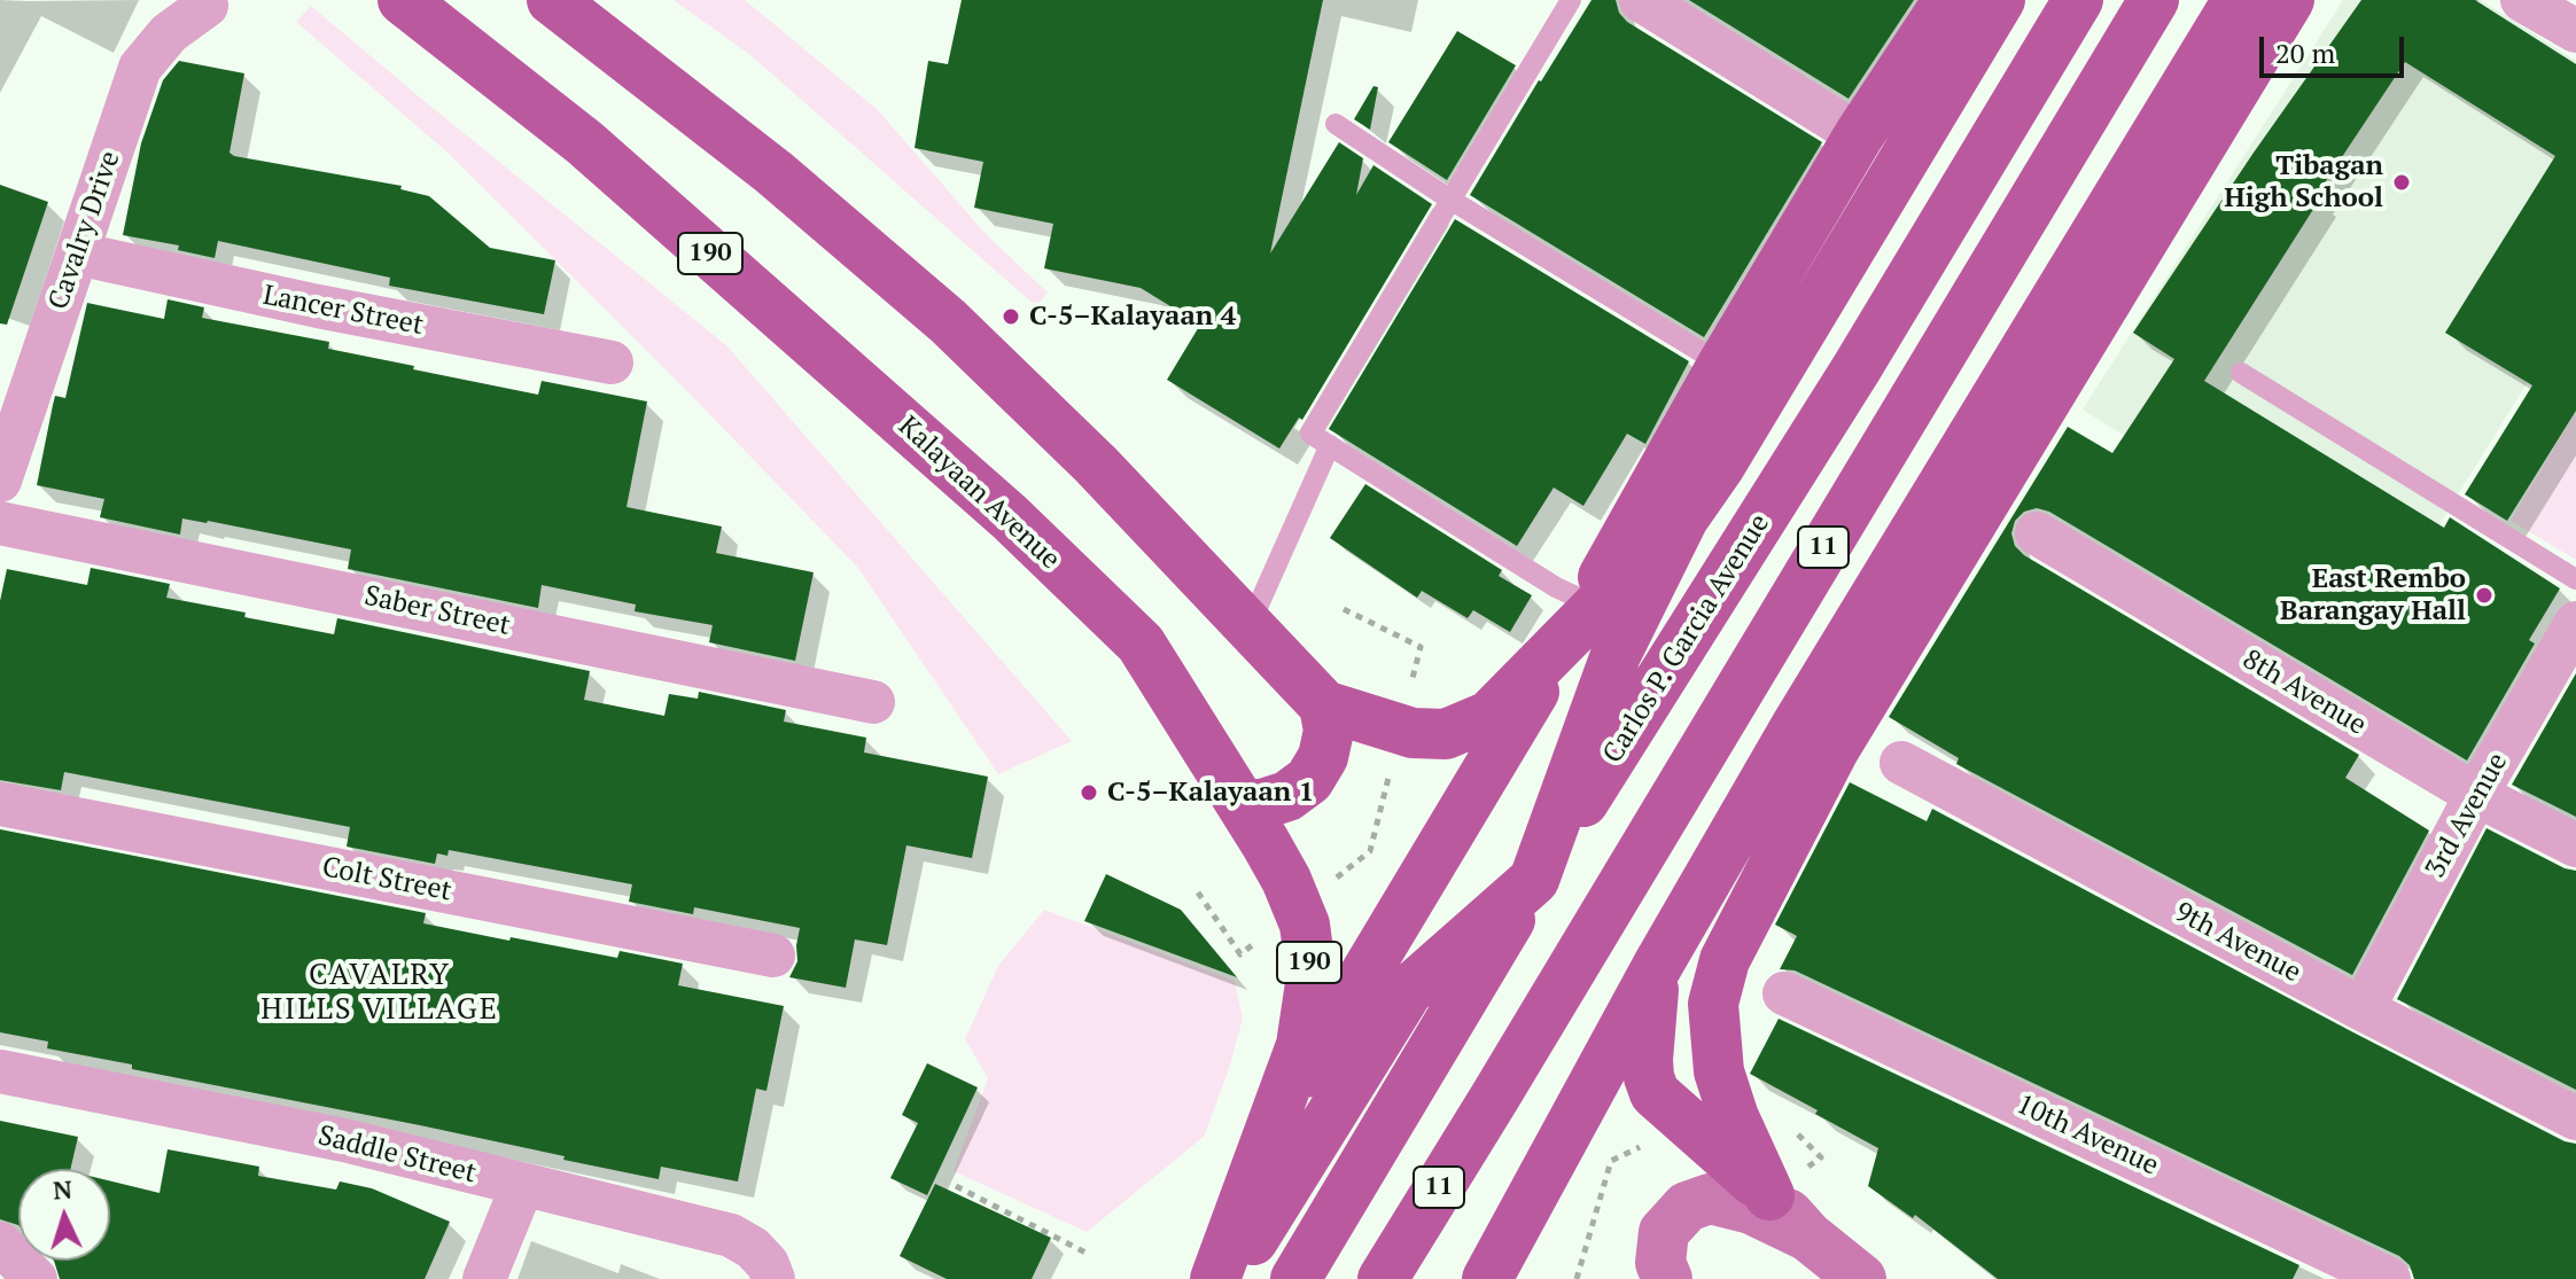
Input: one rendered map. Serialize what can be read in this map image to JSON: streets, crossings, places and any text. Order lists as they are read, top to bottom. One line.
{"streets":{"main road":["190","Kalayaan Avenue","11","Carlos P. Garcia Avenue"],"street":["Cavalry Drive","Lancer Street","Saber Street","8th Avenue","3rd Avenue","Colt Street","9th Avenue","10th Avenue","Saddle Street"]},"crossings":[["Cavalry Drive","Lancer Street"],["8th Avenue","3rd Avenue"],["3rd Avenue","9th Avenue"]],"districts":["CAVALRY HILLS VILLAGE"],"places":["Tibagan High School","C-5–Kalayaan 4","East Rembo Barangay Hall","C-5–Kalayaan 1"],"scale_bar":"20 m","north":"top"}
